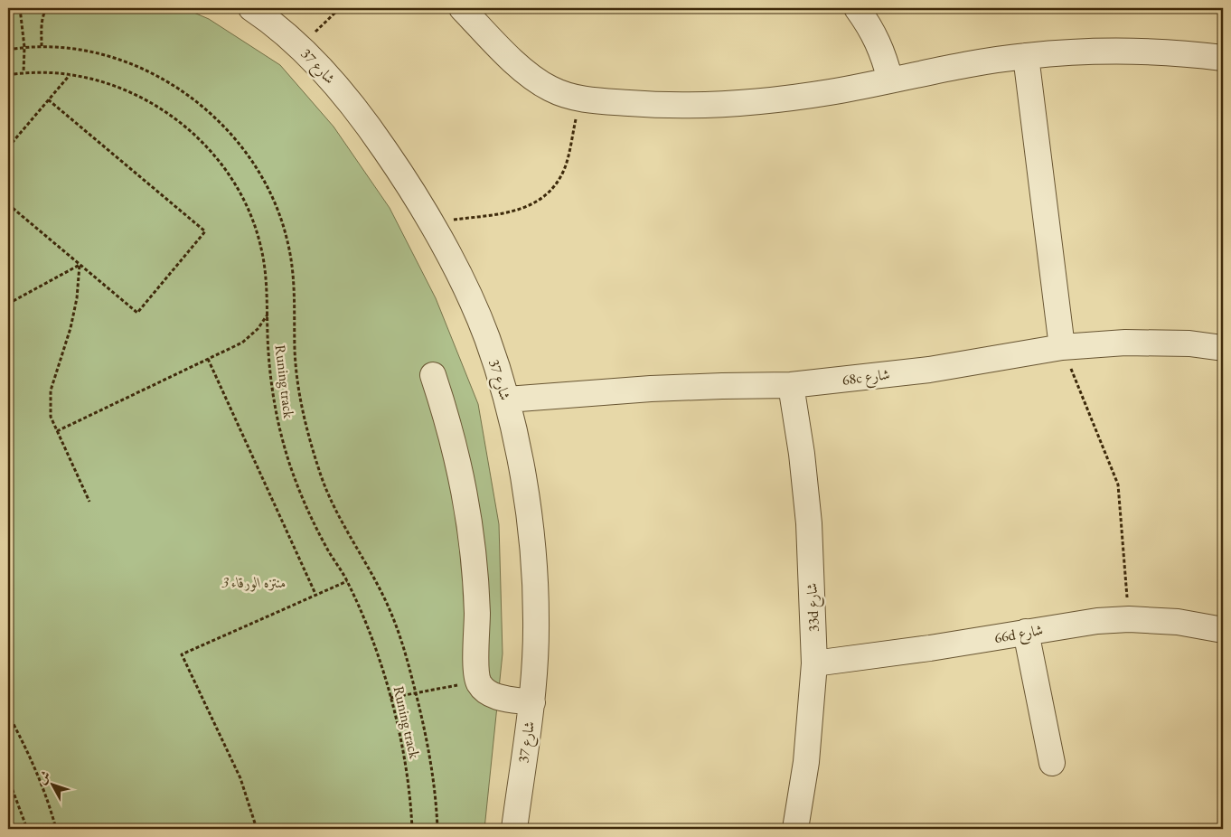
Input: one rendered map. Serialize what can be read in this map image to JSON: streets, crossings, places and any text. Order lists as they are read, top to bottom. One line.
{"streets":{"street":["شارع 37","68c شارع","33d شارع","66d شارع"],"path":["Runing track"]},"crossings":[["شارع 37","68c شارع"],["68c شارع","33d شارع"],["33d شارع","66d شارع"]],"parks":["منتزه الورقاء 3"],"north":"top left"}
